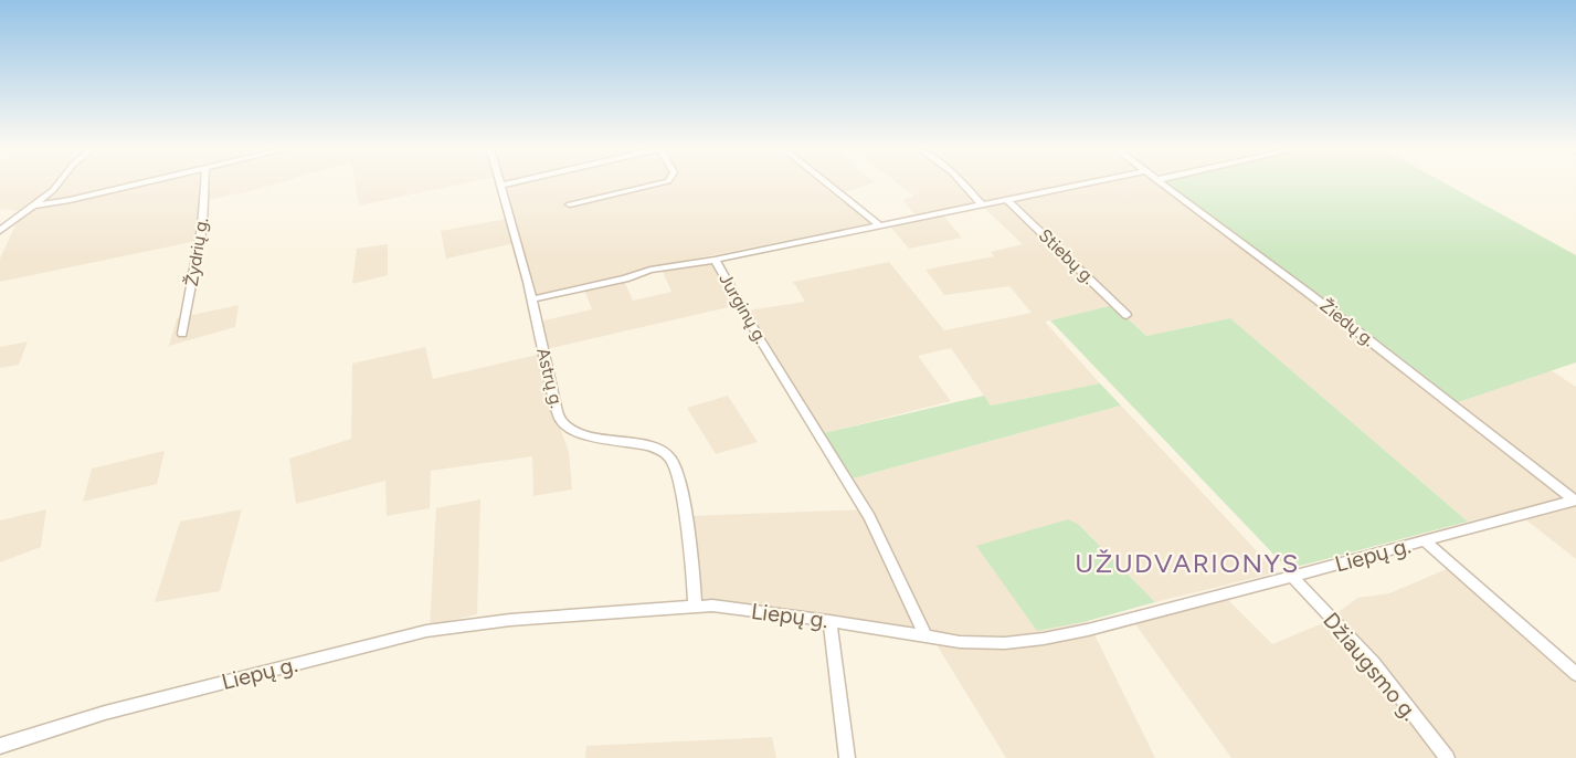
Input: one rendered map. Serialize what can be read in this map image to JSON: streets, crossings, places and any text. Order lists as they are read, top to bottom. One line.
{"streets":{"street":["Žydrių g.","Stiebų g.","Jurginų g.","Žiedų g.","Astrų g.","Liepų g.","Džiaugsmo g."]},"crossings":[["Stiebų g.","Jurginų g."],["Jurginų g.","Liepų g."],["Žiedų g.","Liepų g."],["Astrų g.","Liepų g."],["Liepų g.","Džiaugsmo g."]],"districts":["UŽUDVARIONYS"]}
